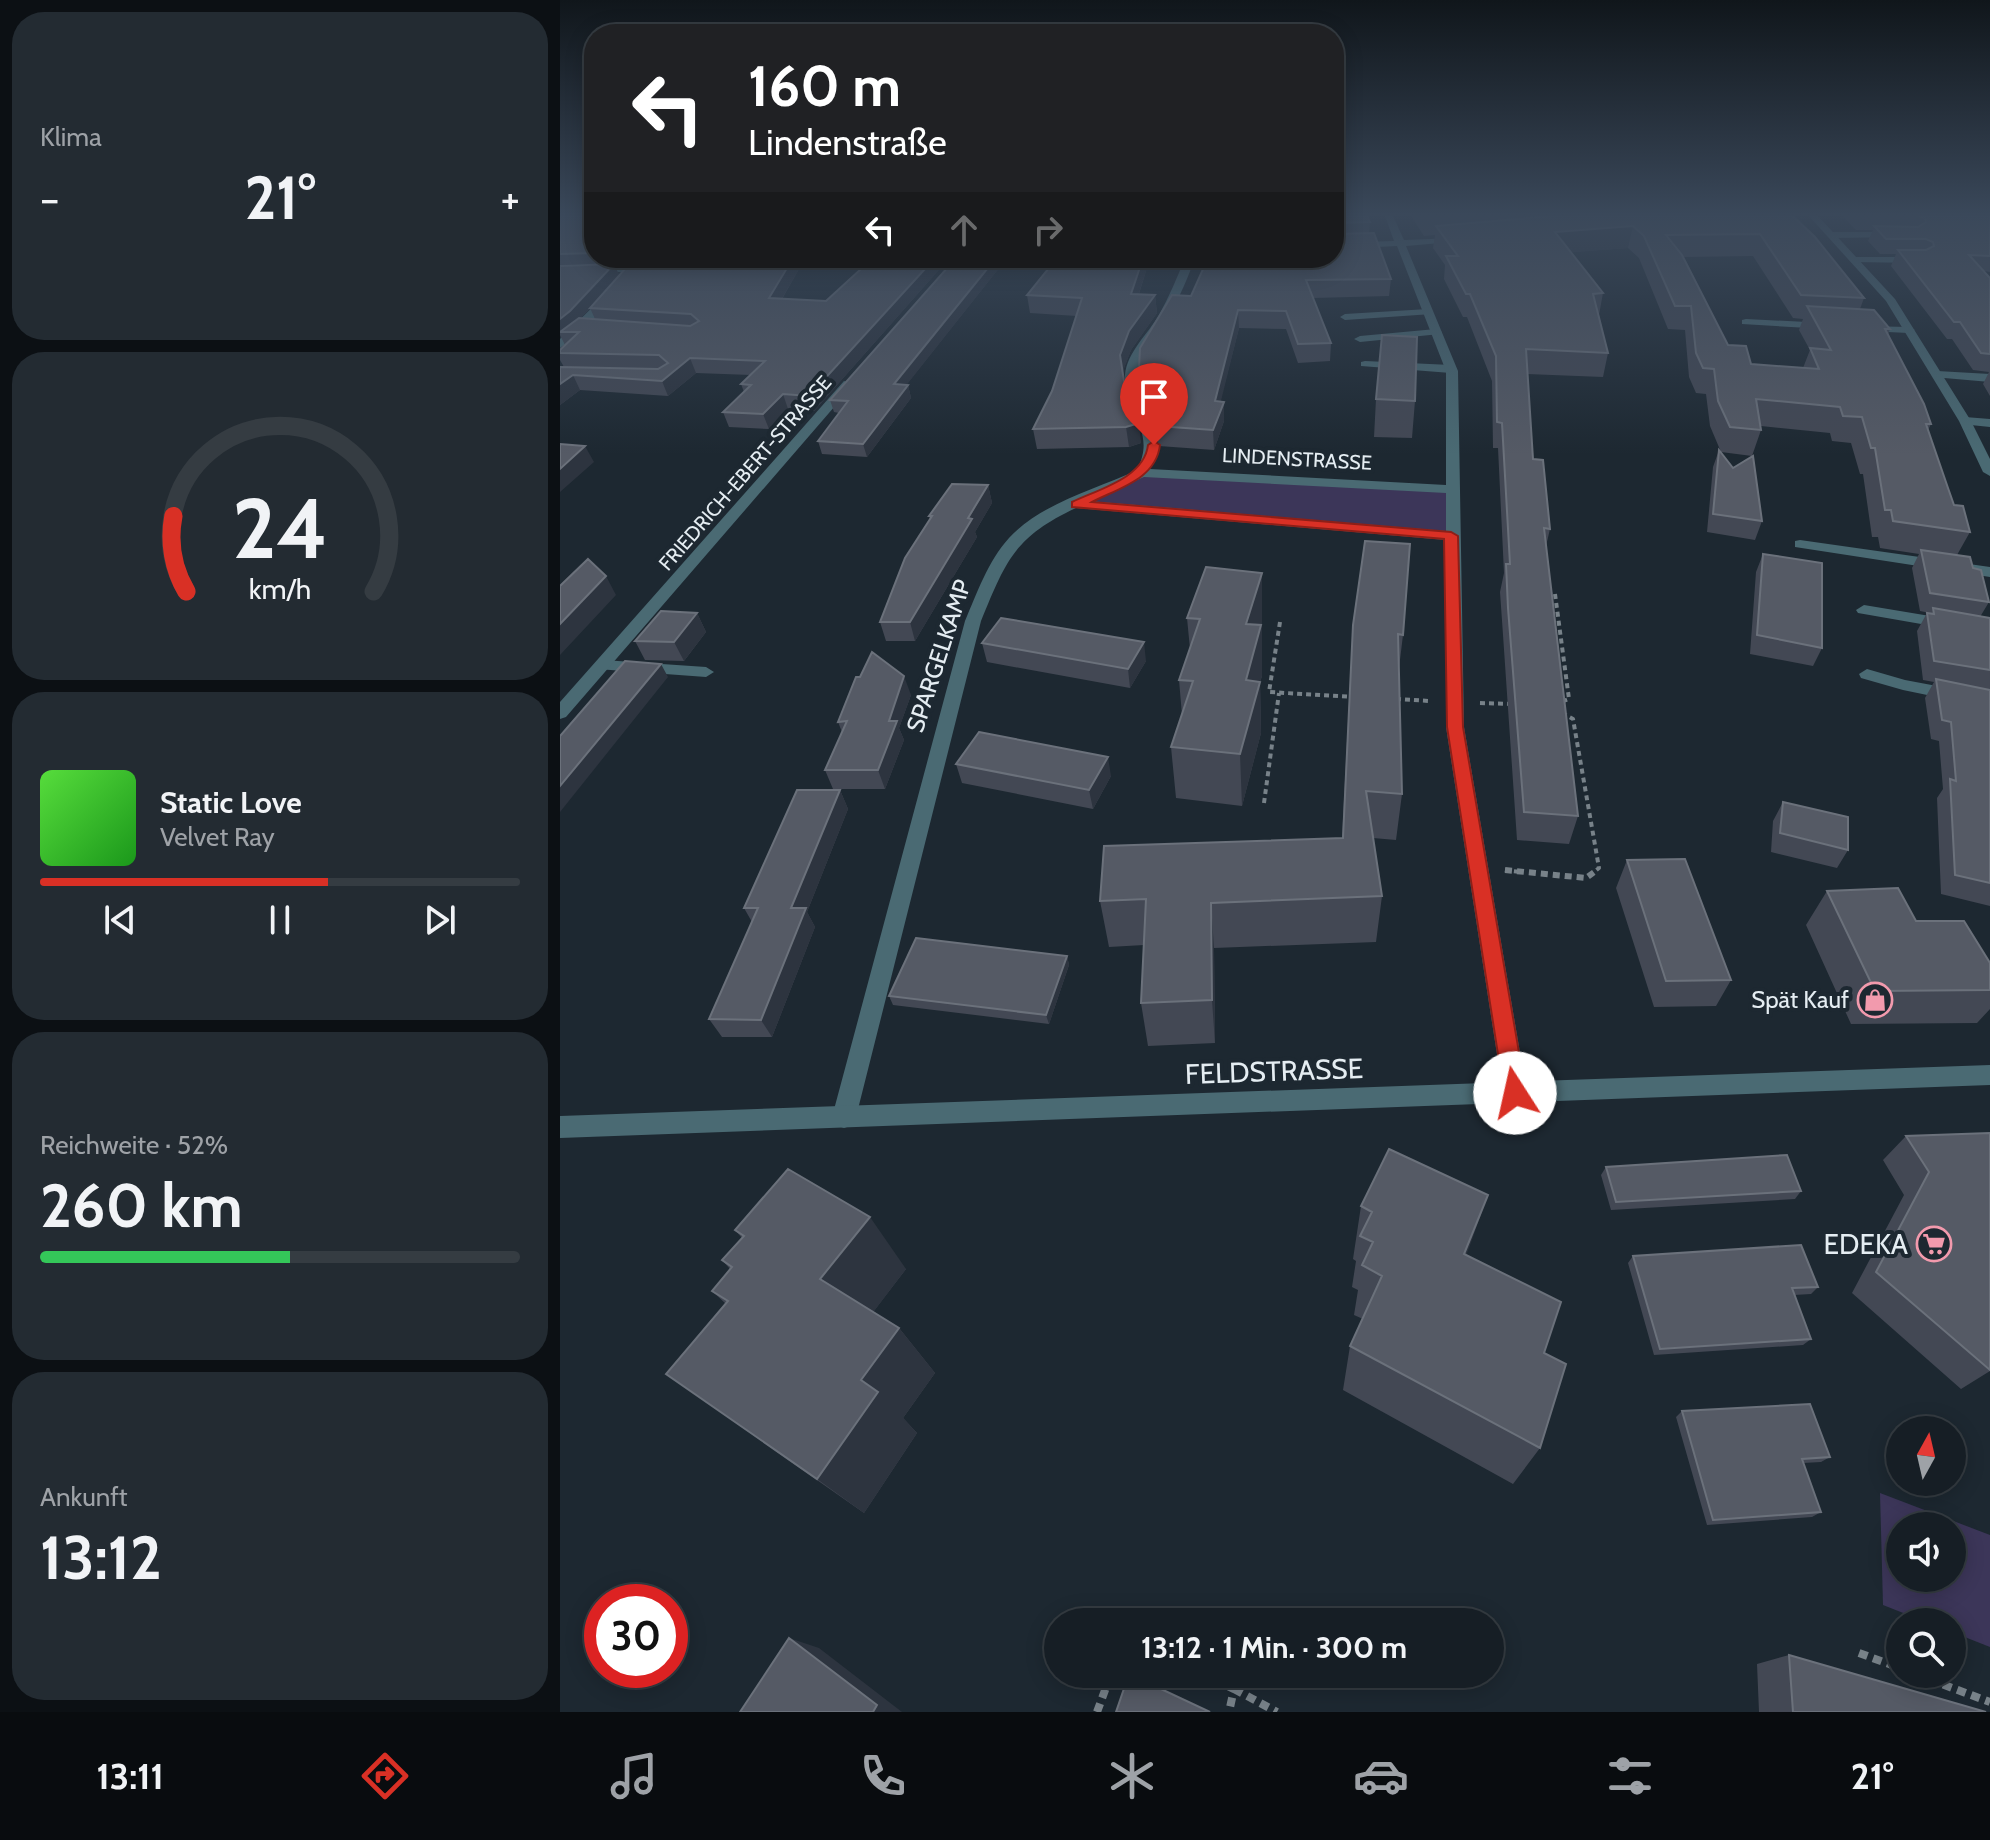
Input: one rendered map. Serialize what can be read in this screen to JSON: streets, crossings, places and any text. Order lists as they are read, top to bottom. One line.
{"streets":{"street":["LINDENSTRASSE","FRIEDRICH-EBERT-STRASSE","SPARGELKAMP","FELDSTRASSE"]},"crossings":[["LINDENSTRASSE","SPARGELKAMP"],["SPARGELKAMP","FELDSTRASSE"]],"places":{"shop":["Spät Kauf"],"supermarket":["EDEKA"]},"north":"top","page":{"tile":["Klima",["Reichweite · 52%","260 km"],["Ankunft","13:12"]],"turn":["160 m","Lindenstraße"],"heat":["−","21°","+"],"song":["Static Love","Velvet Ray"],"limit":"30","trip":"13:12 · 1 Min. · 300 m","tabs":["13:11","21°"],"gauge":["24","km/h"]}}
